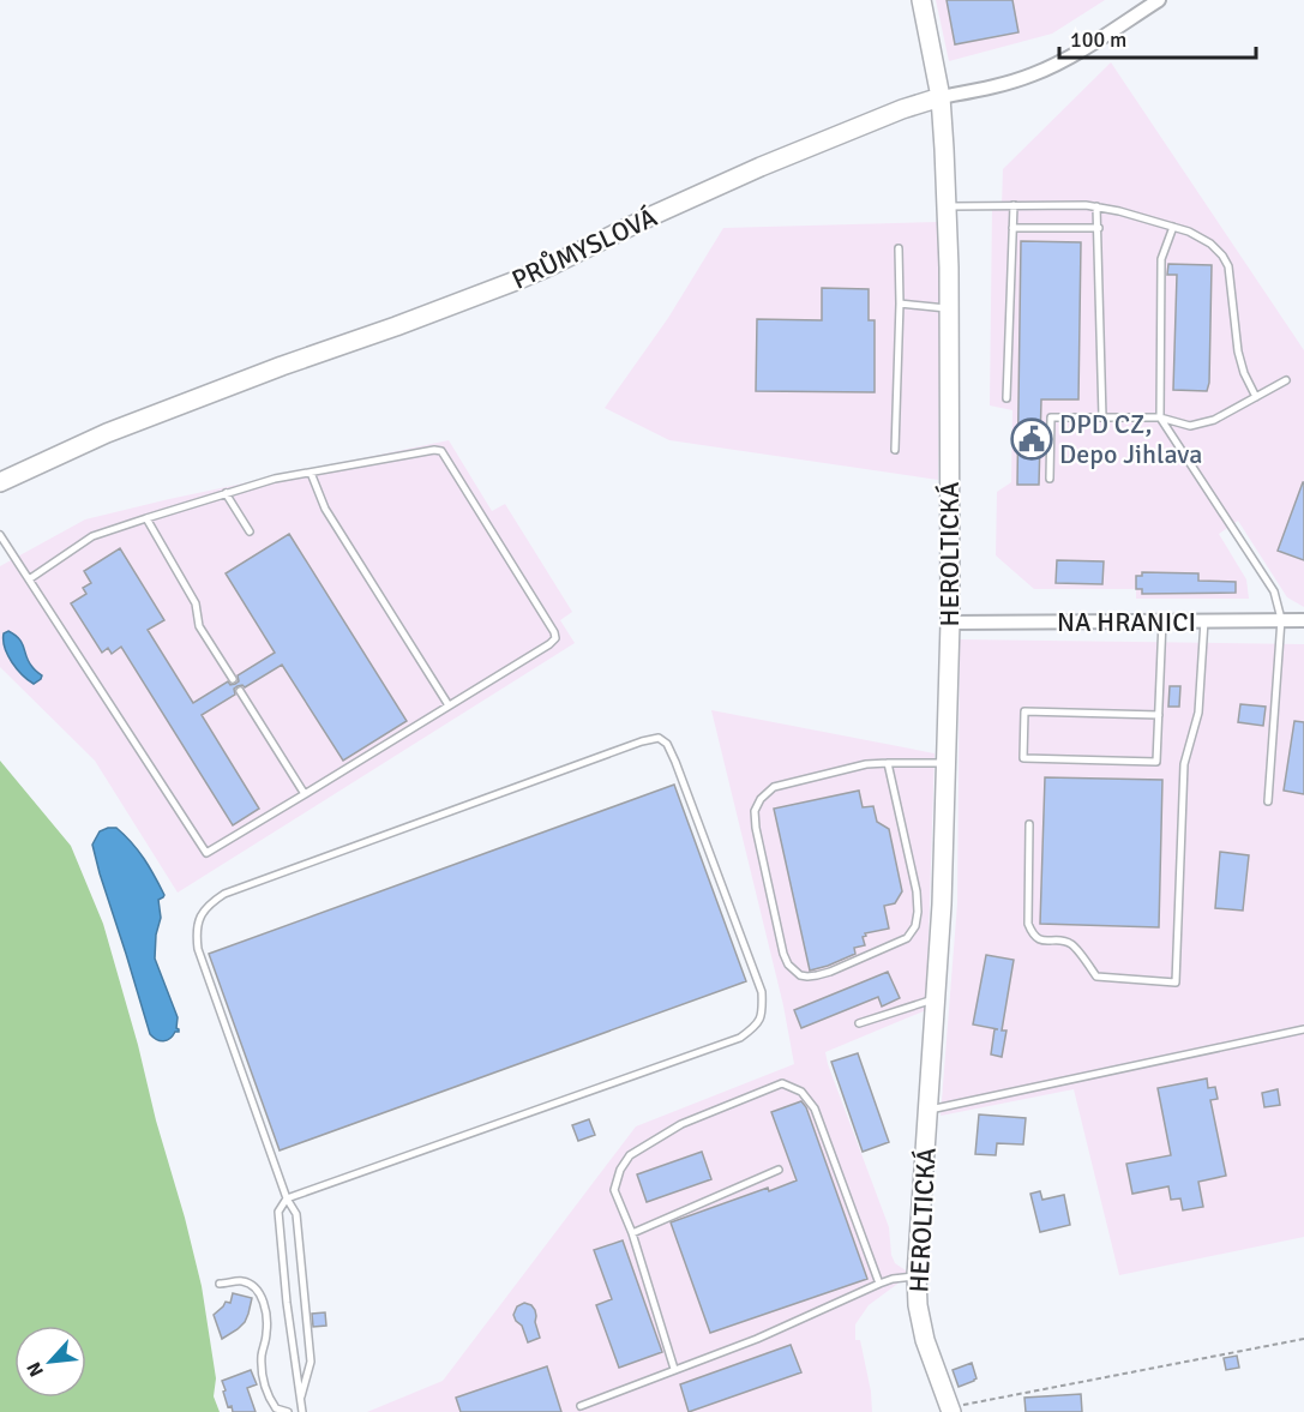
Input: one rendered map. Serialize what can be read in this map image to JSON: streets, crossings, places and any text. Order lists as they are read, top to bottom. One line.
{"streets":{"street":["PRŮMYSLOVÁ","HEROLTICKÁ","NA HRANICI"]},"crossings":[["PRŮMYSLOVÁ","HEROLTICKÁ"],["HEROLTICKÁ","NA HRANICI"]],"places":{"public building":["DPD CZ, Depo Jihlava"]},"scale_bar":"100 m","north":"bottom left"}
